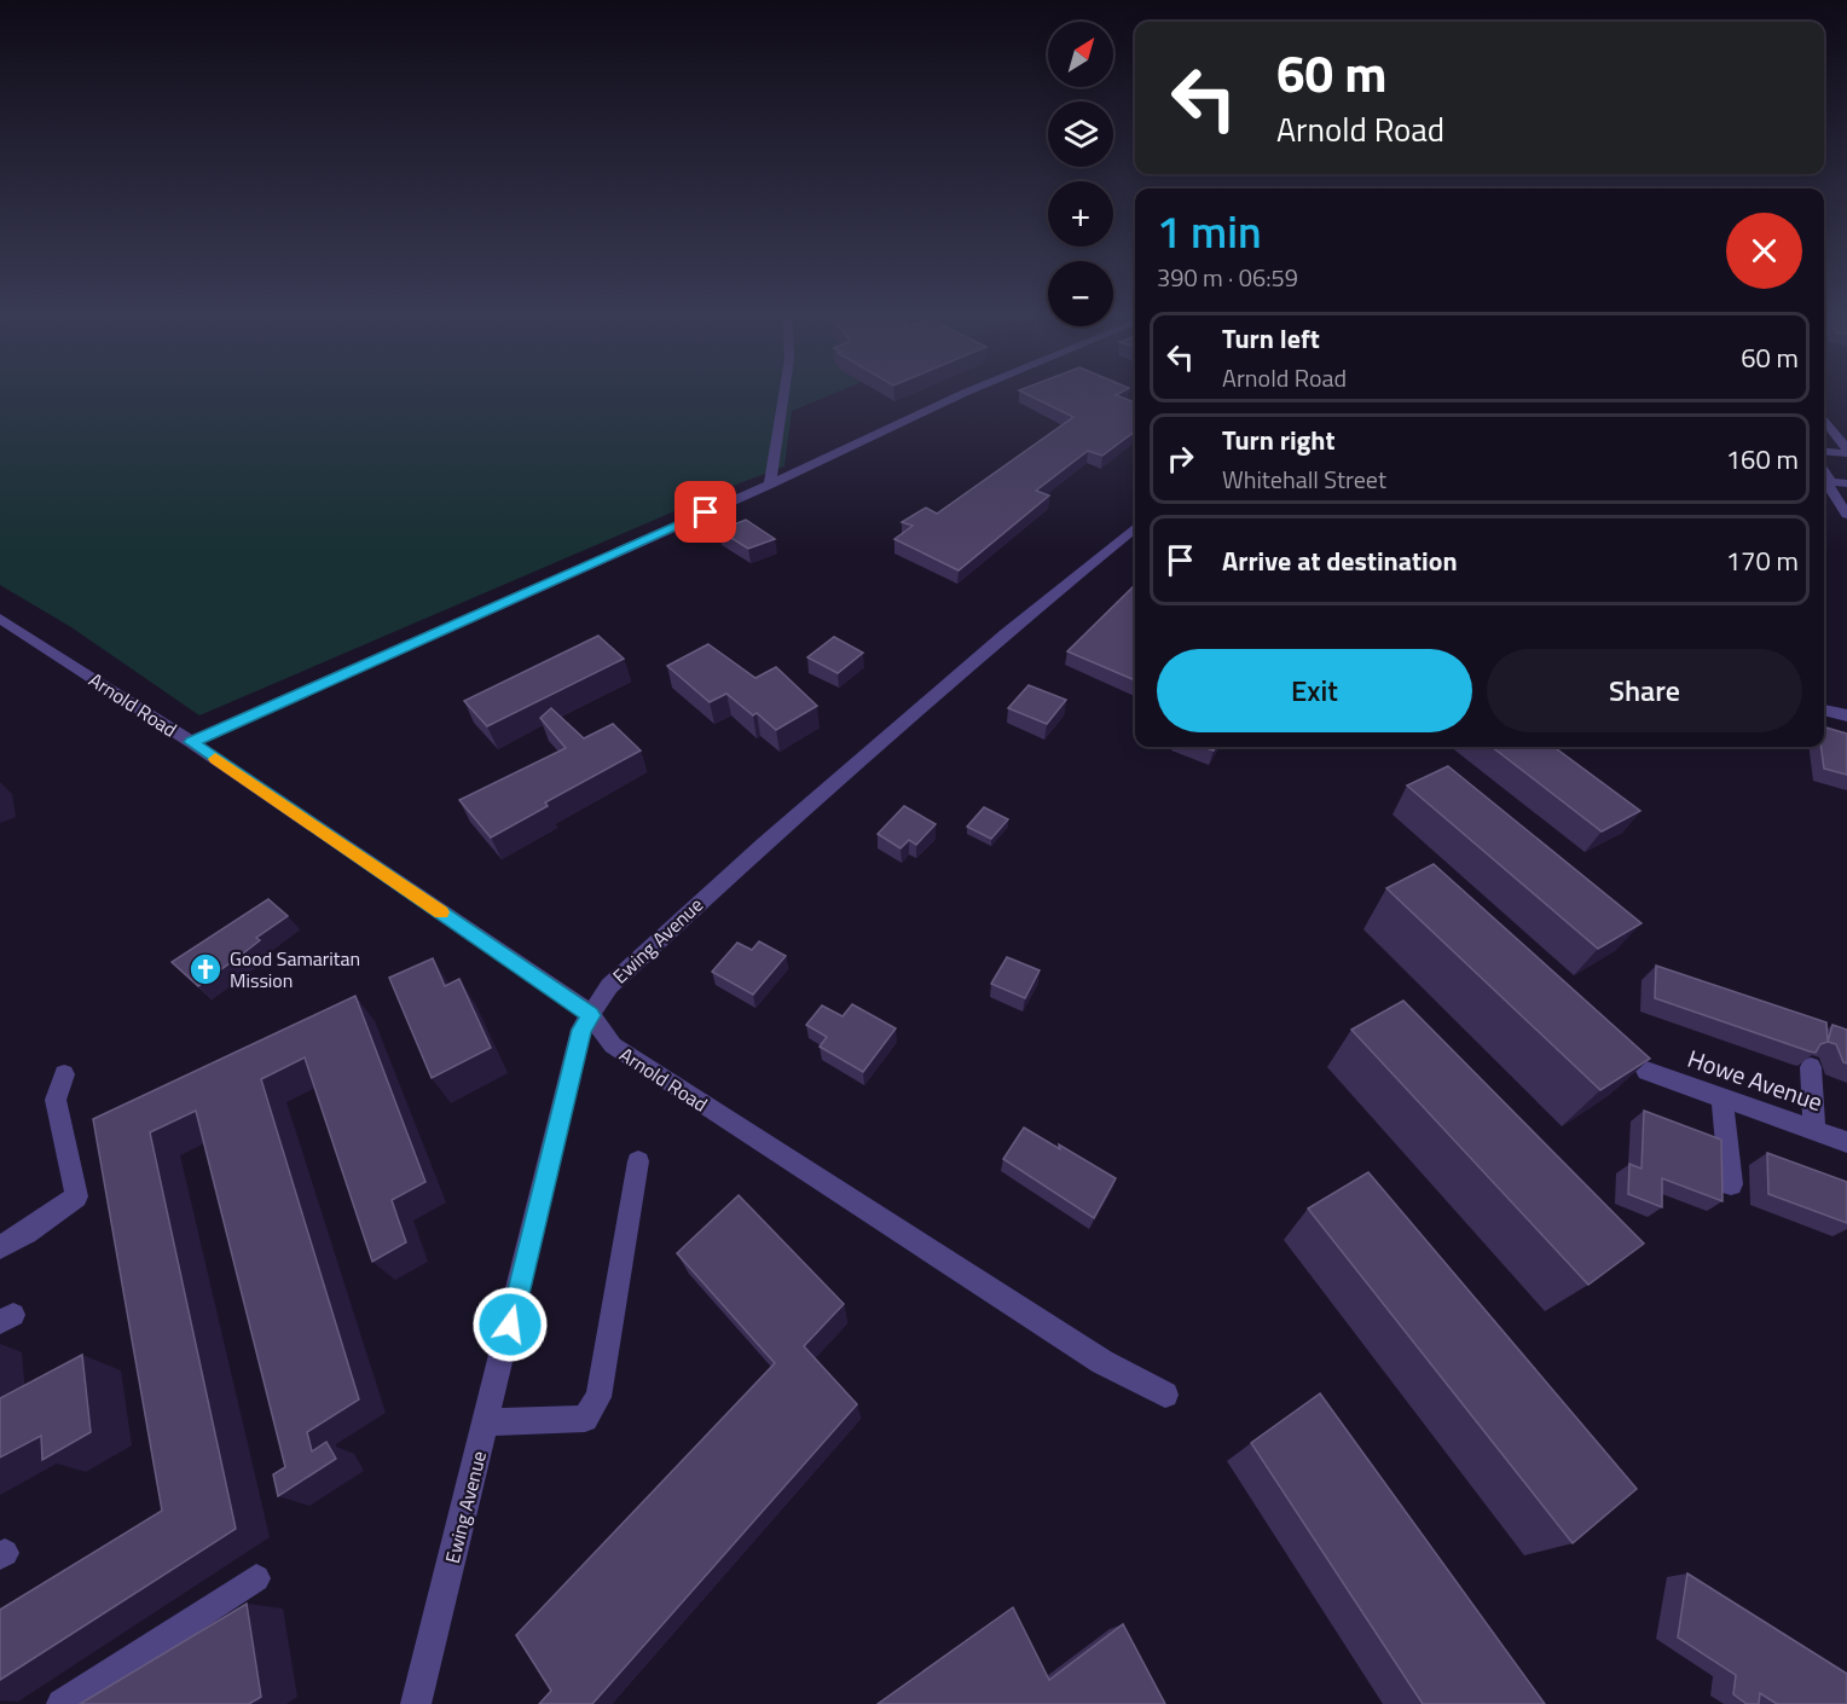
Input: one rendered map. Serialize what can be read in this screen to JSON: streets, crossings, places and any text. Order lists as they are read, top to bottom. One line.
{"streets":{"street":["Arnold Road","Ewing Avenue","Howe Avenue"]},"crossings":[["Arnold Road","Ewing Avenue"]],"places":{"church":["Good Samaritan Mission"]},"north":"top right","page":{"map_buttons":["+","−"],"turn":["60 m","Arnold Road"],"heading":["1 min","390 m · 06:59"],"list":[{"name":"Turn left","note":"Arnold Road","value":"60 m"},{"name":"Turn right","note":"Whitehall Street","value":"160 m"},{"name":"Arrive at destination","value":"170 m"}],"buttons":["Exit","Share"]}}
